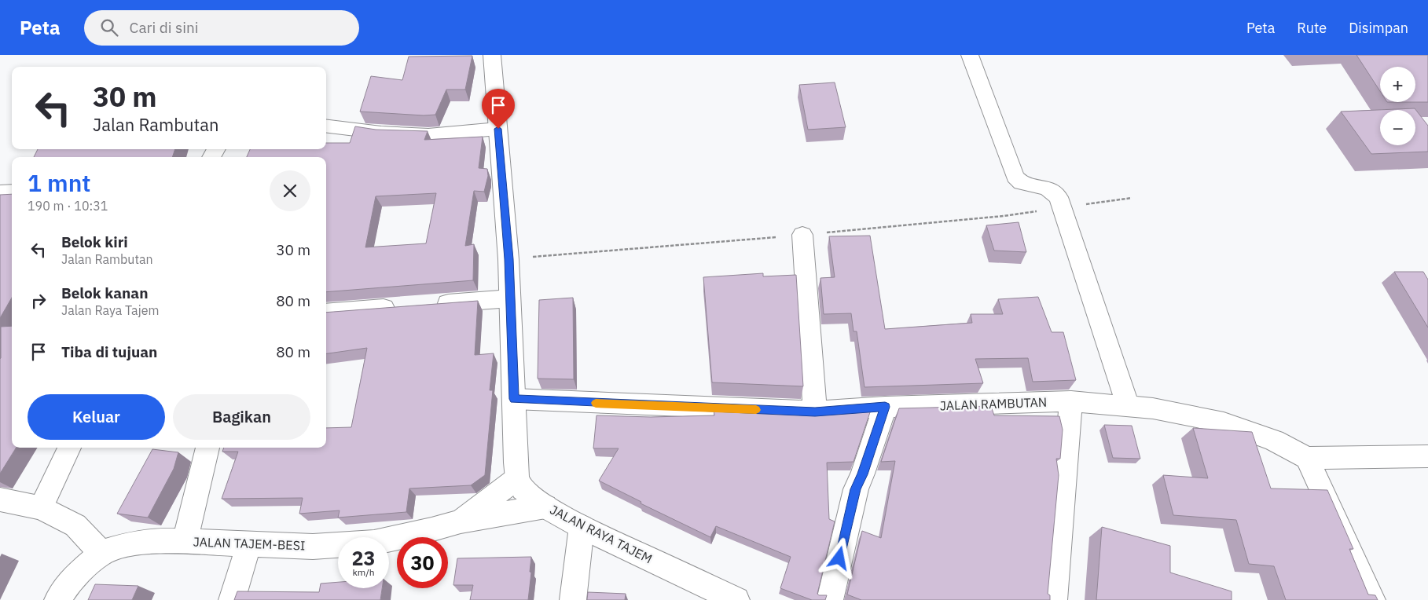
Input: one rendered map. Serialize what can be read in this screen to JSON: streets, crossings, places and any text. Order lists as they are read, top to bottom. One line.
{"streets":{"street":["JALAN RAMBUTAN","JALAN RAYA TAJEM","JALAN TAJEM-BESI"]},"crossings":[["JALAN RAYA TAJEM","JALAN TAJEM-BESI"]],"page":{"header":"Peta","search":"Cari di sini","nav":["Peta","Rute","Disimpan"],"map_buttons":["+","−"],"turn":["30 m","Jalan Rambutan"],"heading":["1 mnt","190 m · 10:31"],"list":[{"name":"Belok kiri","note":"Jalan Rambutan","value":"30 m"},{"name":"Belok kanan","note":"Jalan Raya Tajem","value":"80 m"},{"name":"Tiba di tujuan","value":"80 m"}],"buttons":["Keluar","Bagikan"],"speed":"23 km/h","limit":"30"}}
